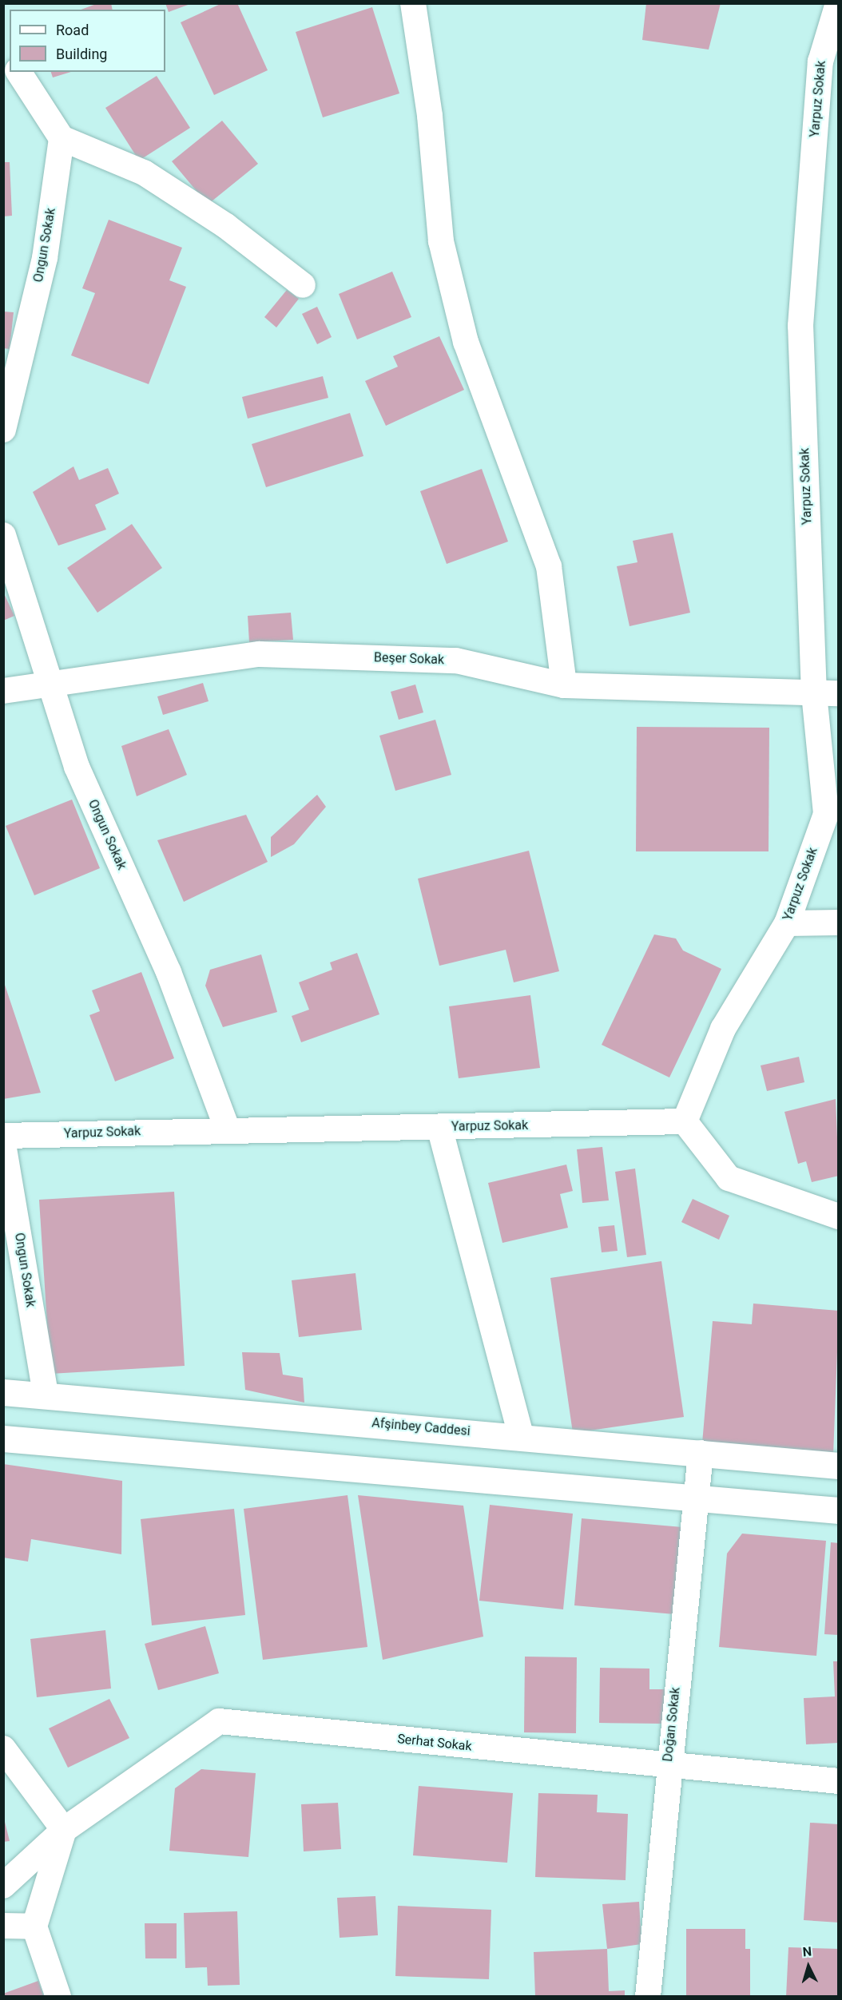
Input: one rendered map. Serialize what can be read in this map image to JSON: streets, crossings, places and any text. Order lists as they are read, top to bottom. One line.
{"streets":{"main road":["Afşinbey Caddesi"],"street":["Yarpuz Sokak","Ongun Sokak","Beşer Sokak","Doğan Sokak","Serhat Sokak"]},"crossings":[["Yarpuz Sokak","Ongun Sokak"],["Yarpuz Sokak","Beşer Sokak"],["Ongun Sokak","Beşer Sokak"],["Ongun Sokak","Afşinbey Caddesi"],["Afşinbey Caddesi","Doğan Sokak"],["Doğan Sokak","Serhat Sokak"]],"legend":["Road","Building"],"north":"top"}
